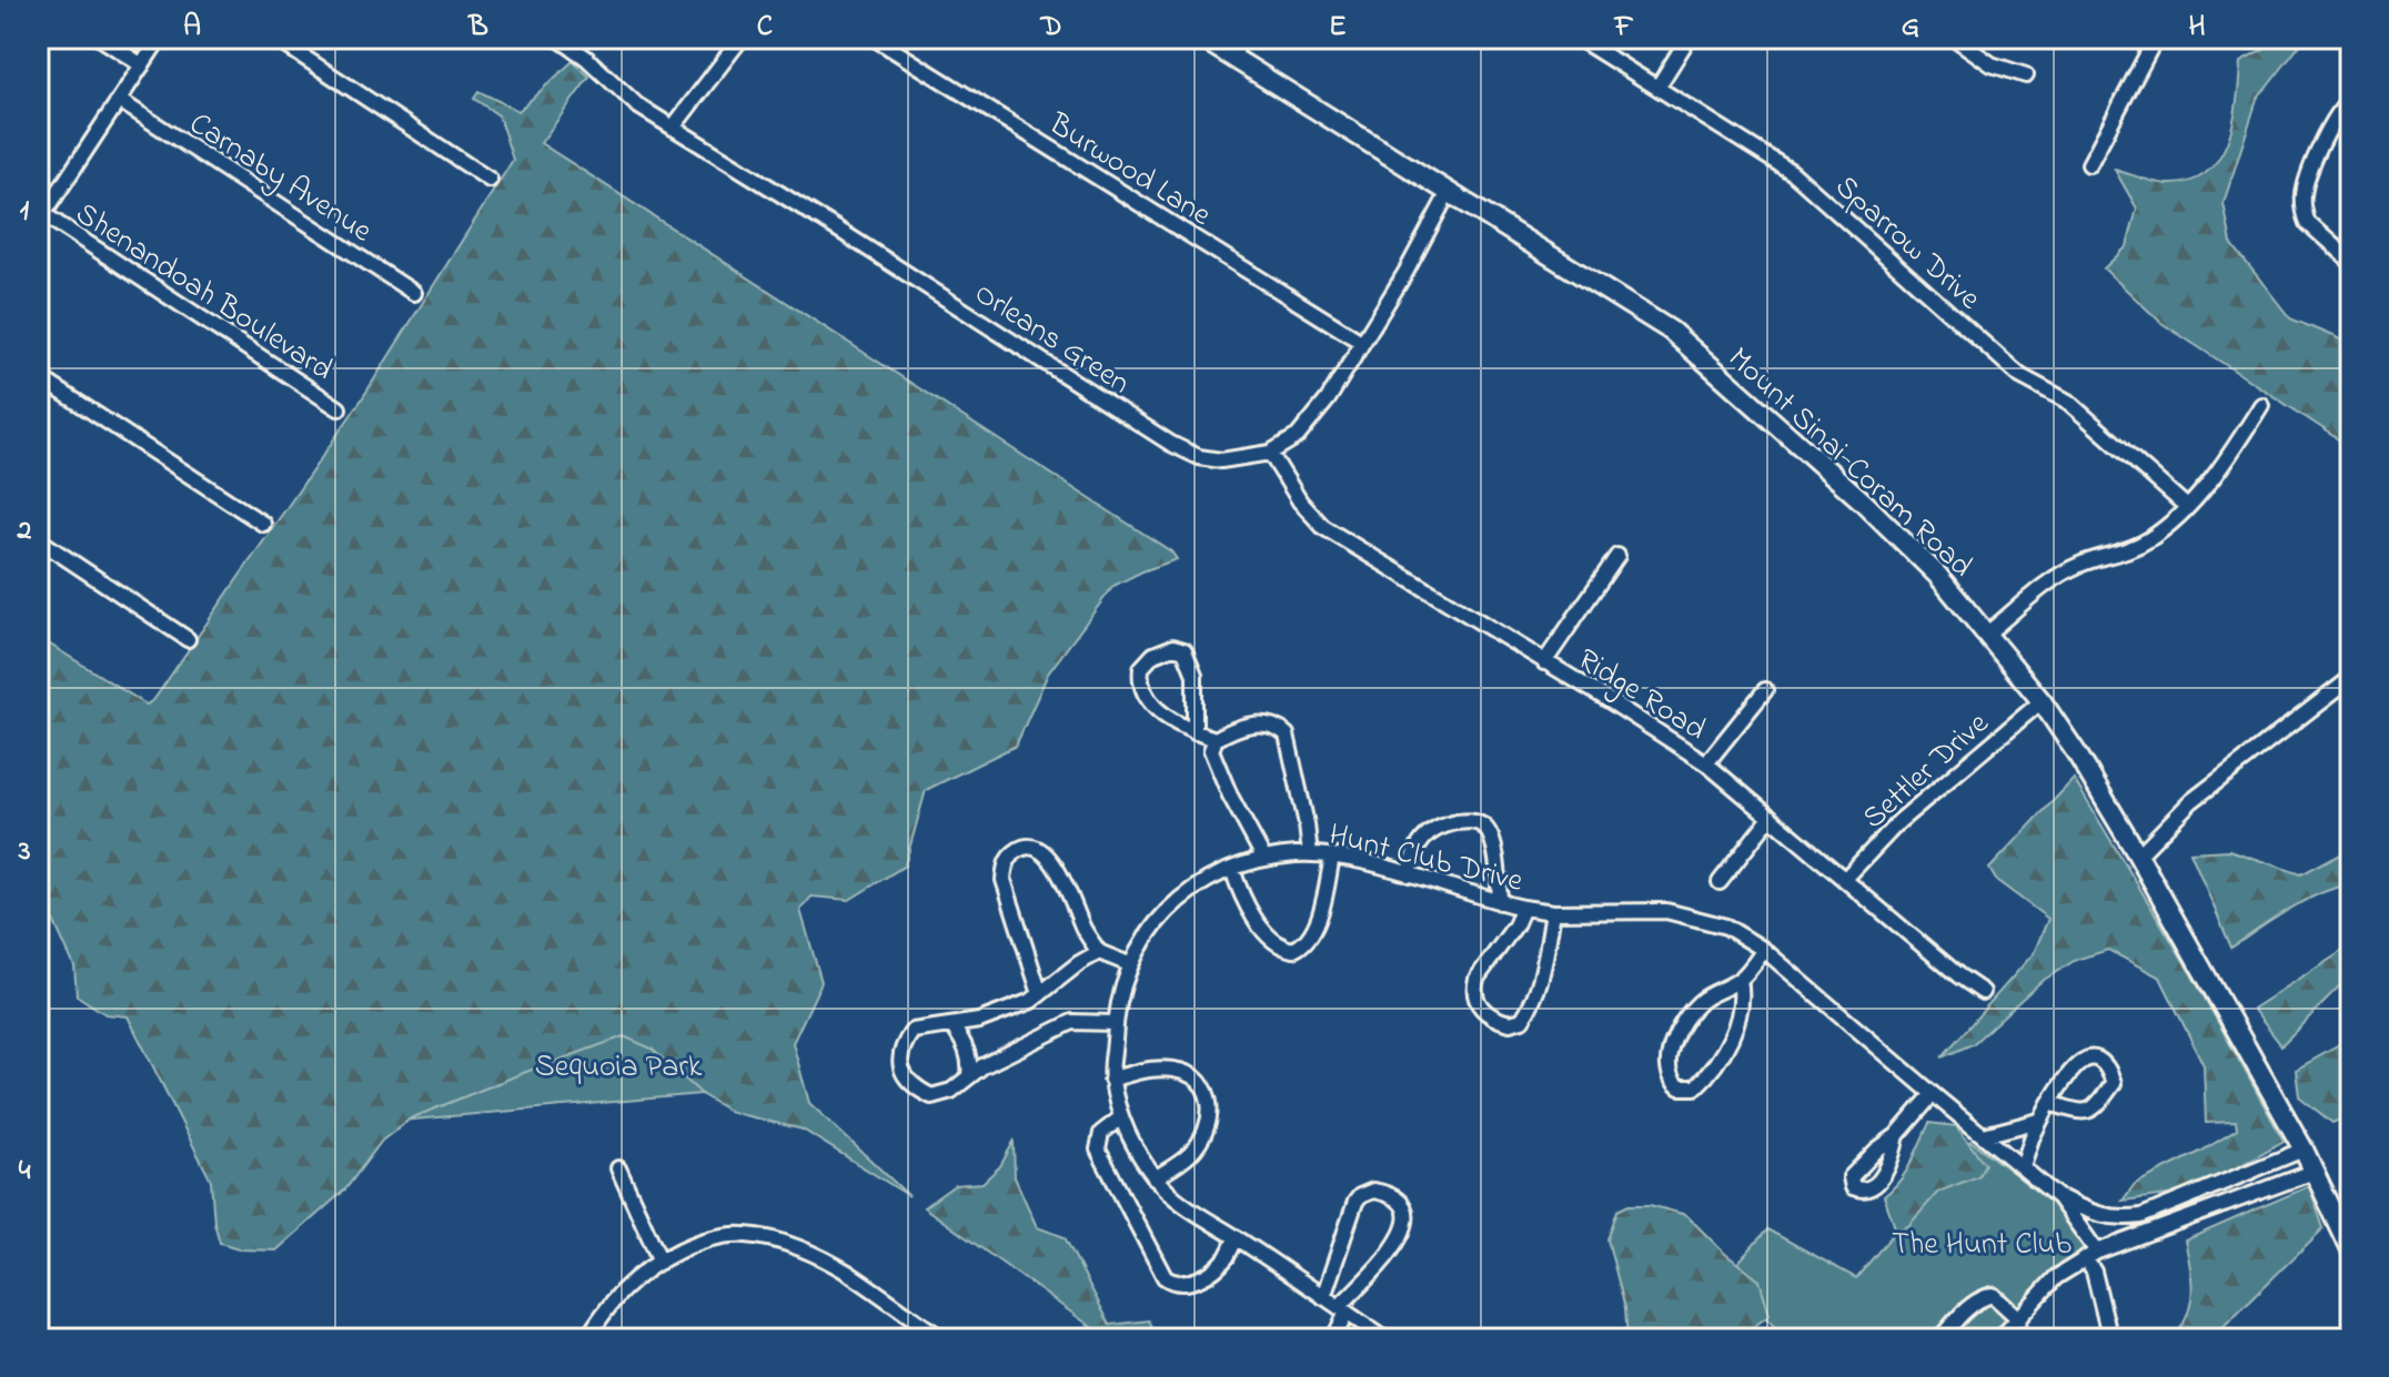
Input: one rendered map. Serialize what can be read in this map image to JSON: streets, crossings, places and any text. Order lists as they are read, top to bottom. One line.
{"streets":{"main road":["Mount Sinai-Coram Road"],"street":["Burwood Lane","Carnaby Avenue","Sparrow Drive","Shenandoah Boulevard","Orleans Green","Ridge Road","Settler Drive","Hunt Club Drive"]},"crossings":[["Burwood Lane","Orleans Green"],["Orleans Green","Mount Sinai-Coram Road"],["Orleans Green","Ridge Road"],["Mount Sinai-Coram Road","Settler Drive"],["Mount Sinai-Coram Road","Hunt Club Drive"],["Ridge Road","Settler Drive"]],"parks":["Sequoia Park","The Hunt Club"],"grid":{"columns":["A","B","C","D","E","F","G","H"],"rows":["1","2","3","4"]}}
